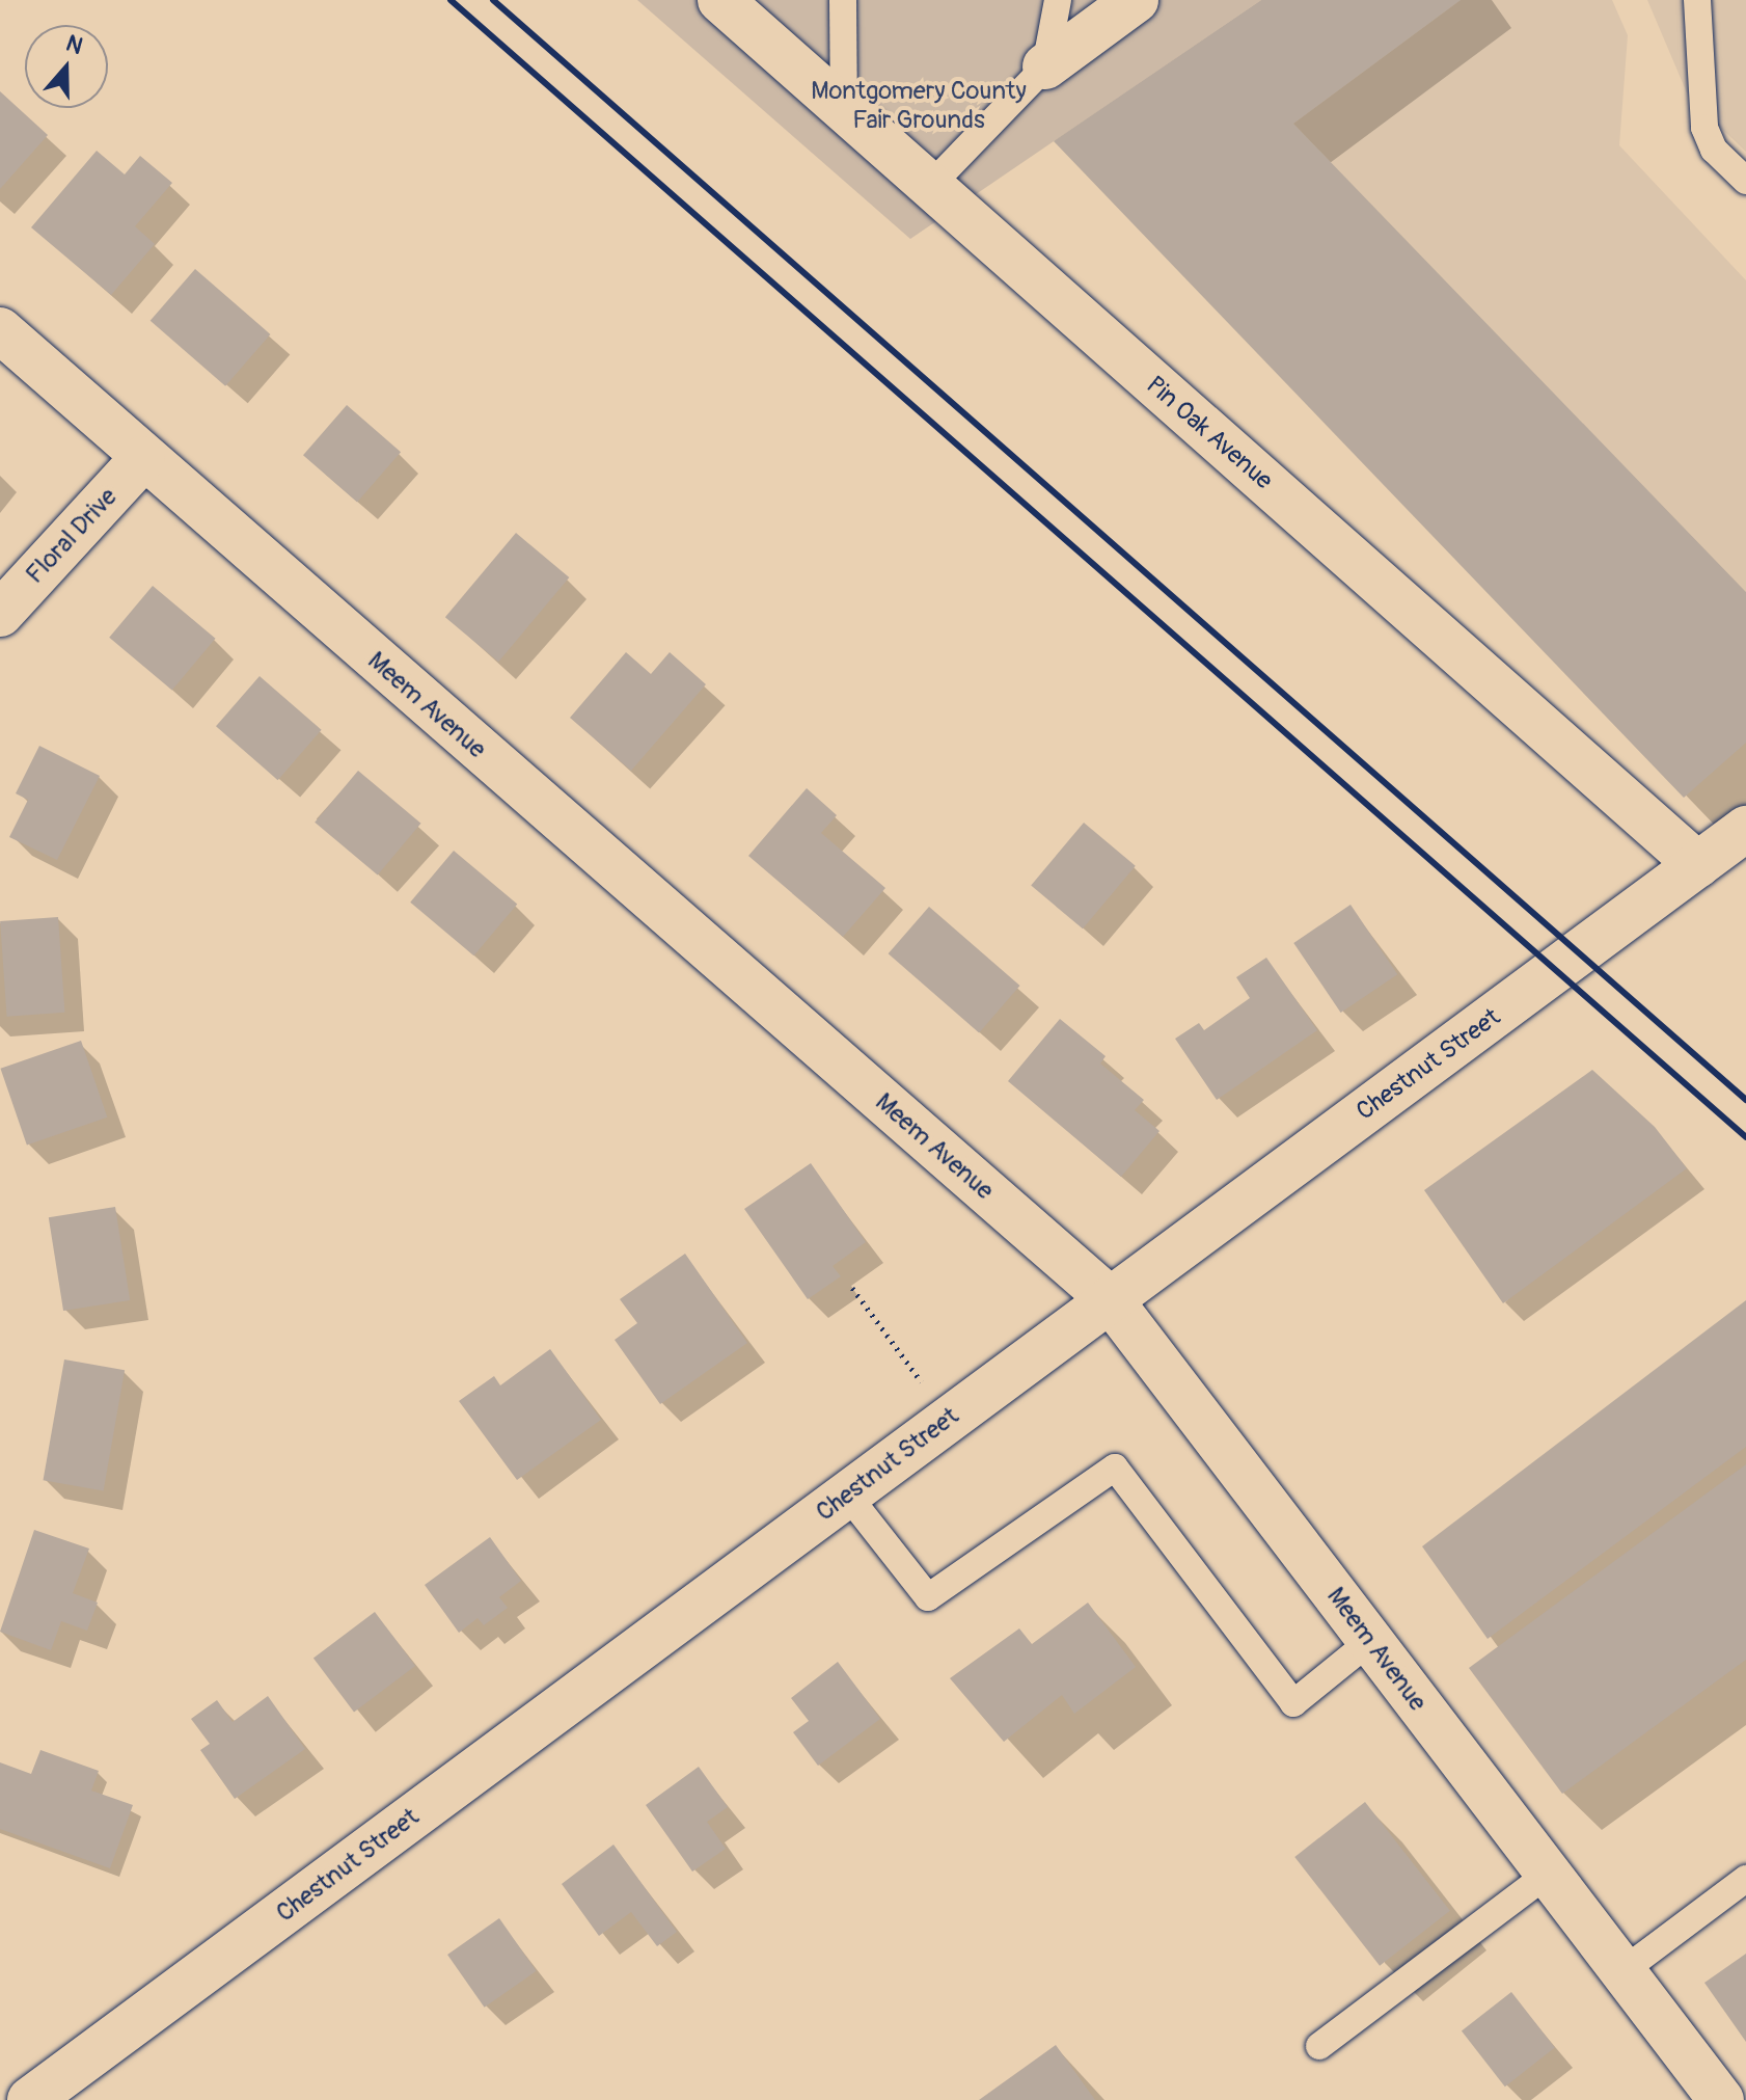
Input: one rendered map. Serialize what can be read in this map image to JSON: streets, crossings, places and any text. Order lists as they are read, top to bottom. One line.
{"streets":{"street":["Pin Oak Avenue","Floral Drive","Meem Avenue","Chestnut Street"]},"crossings":[["Pin Oak Avenue","Chestnut Street"],["Floral Drive","Meem Avenue"],["Meem Avenue","Chestnut Street"]],"parks":["Montgomery County Fair Grounds"],"north":"top"}
